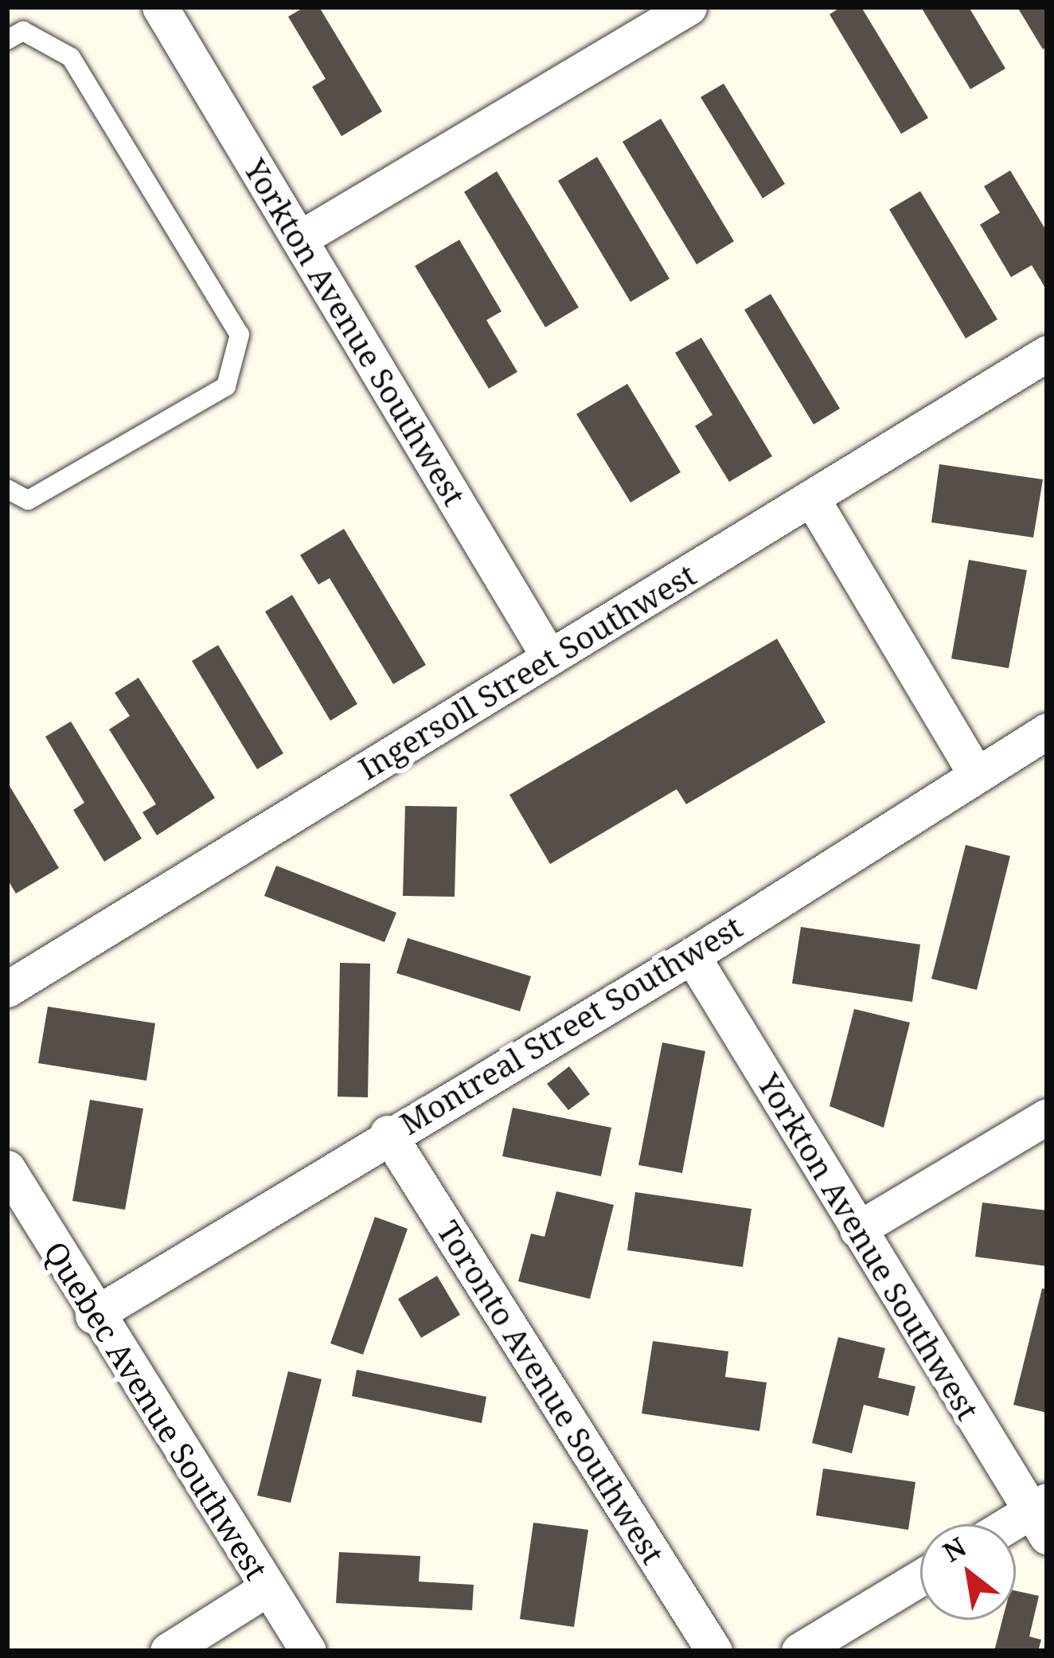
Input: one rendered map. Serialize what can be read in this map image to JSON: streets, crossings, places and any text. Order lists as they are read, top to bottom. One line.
{"streets":{"street":["Yorkton Avenue Southwest","Ingersoll Street Southwest","Montreal Street Southwest","Toronto Avenue Southwest","Quebec Avenue Southwest"]},"crossings":[["Yorkton Avenue Southwest","Ingersoll Street Southwest"],["Yorkton Avenue Southwest","Montreal Street Southwest"],["Montreal Street Southwest","Toronto Avenue Southwest"],["Montreal Street Southwest","Quebec Avenue Southwest"]],"north":"top left"}
